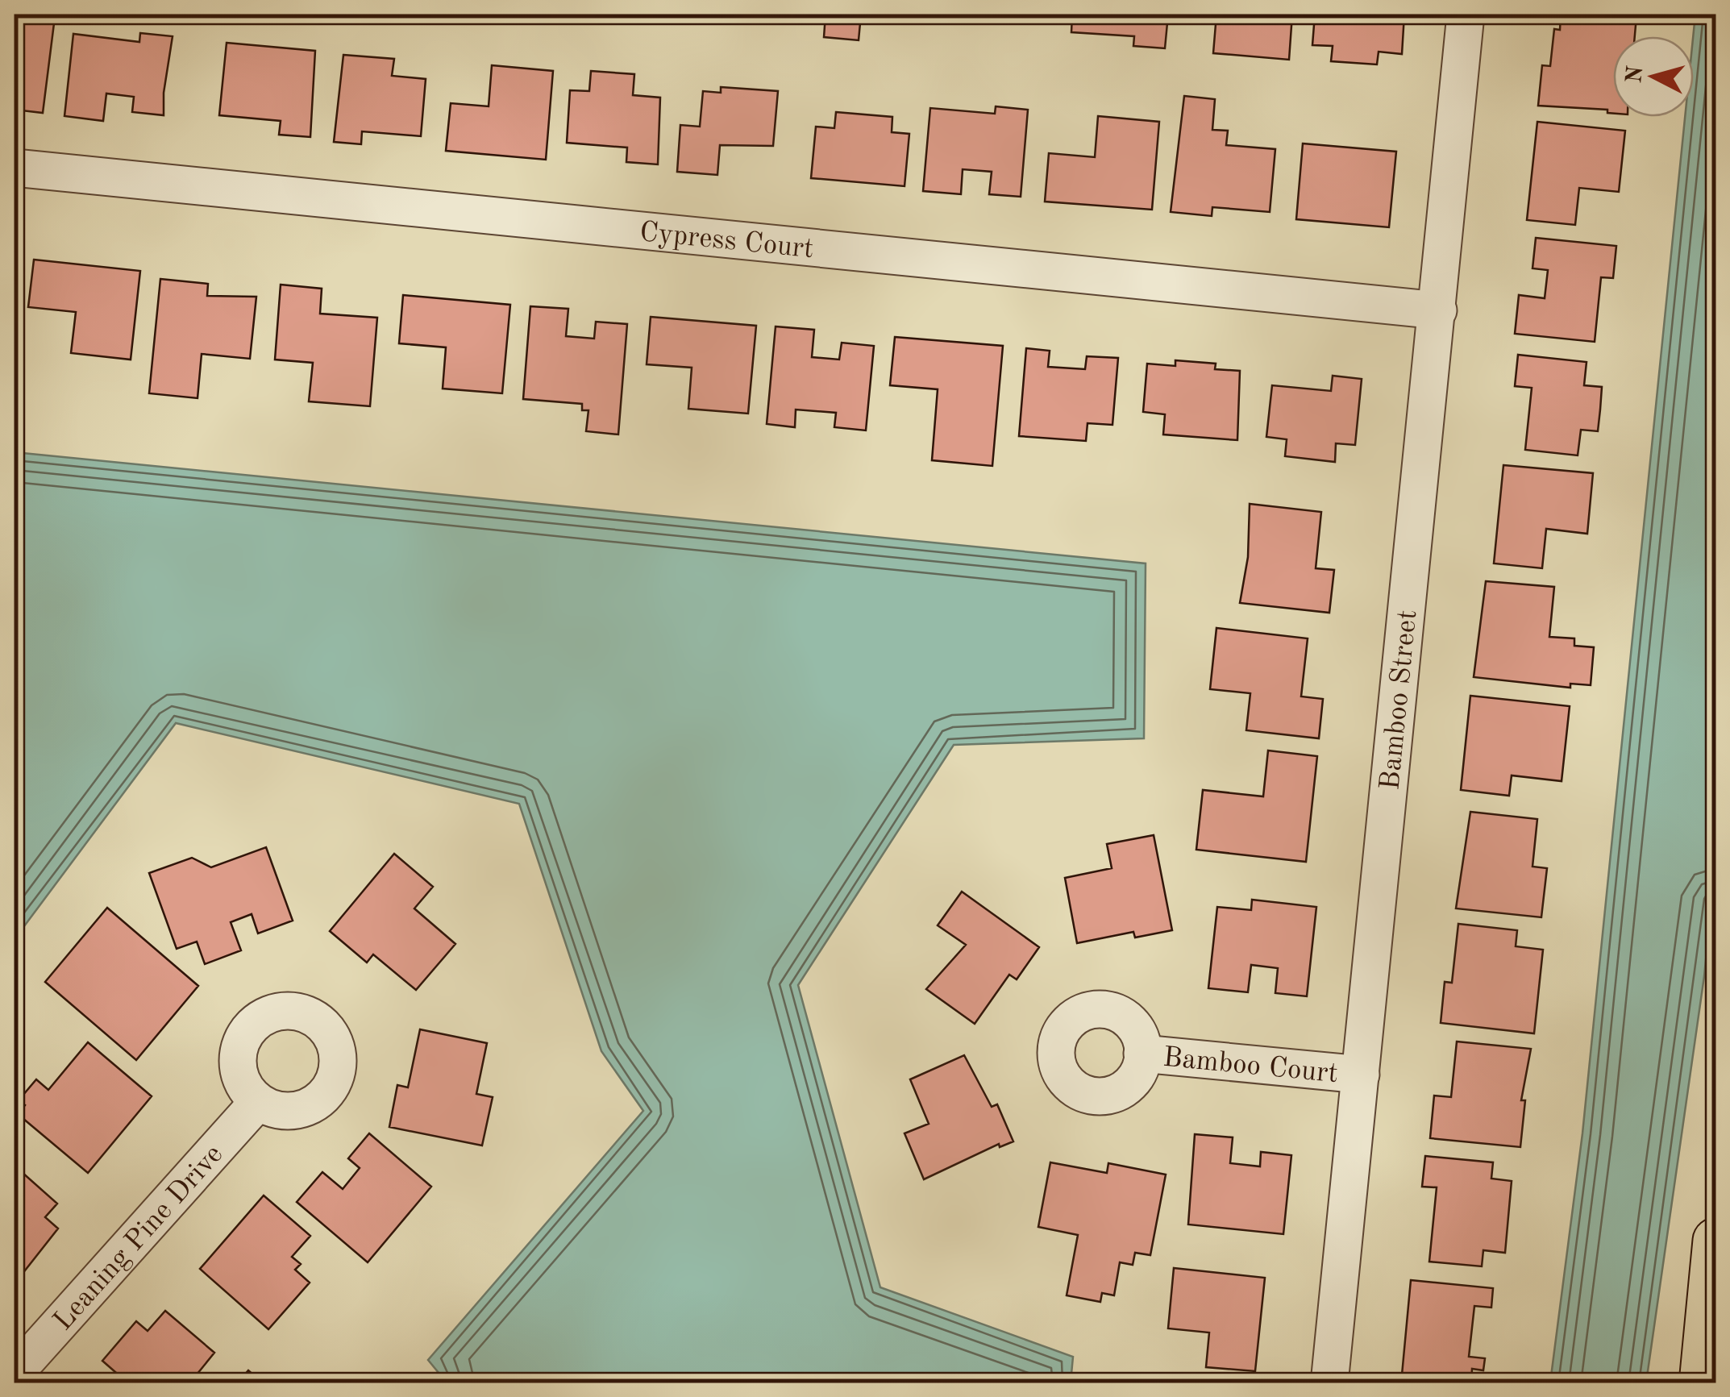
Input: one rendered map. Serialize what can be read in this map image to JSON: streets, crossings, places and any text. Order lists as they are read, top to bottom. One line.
{"streets":{"street":["Cypress Court","Bamboo Street","Bamboo Court","Leaning Pine Drive"]},"crossings":[["Cypress Court","Bamboo Street"],["Bamboo Street","Bamboo Court"]],"north":"left"}
